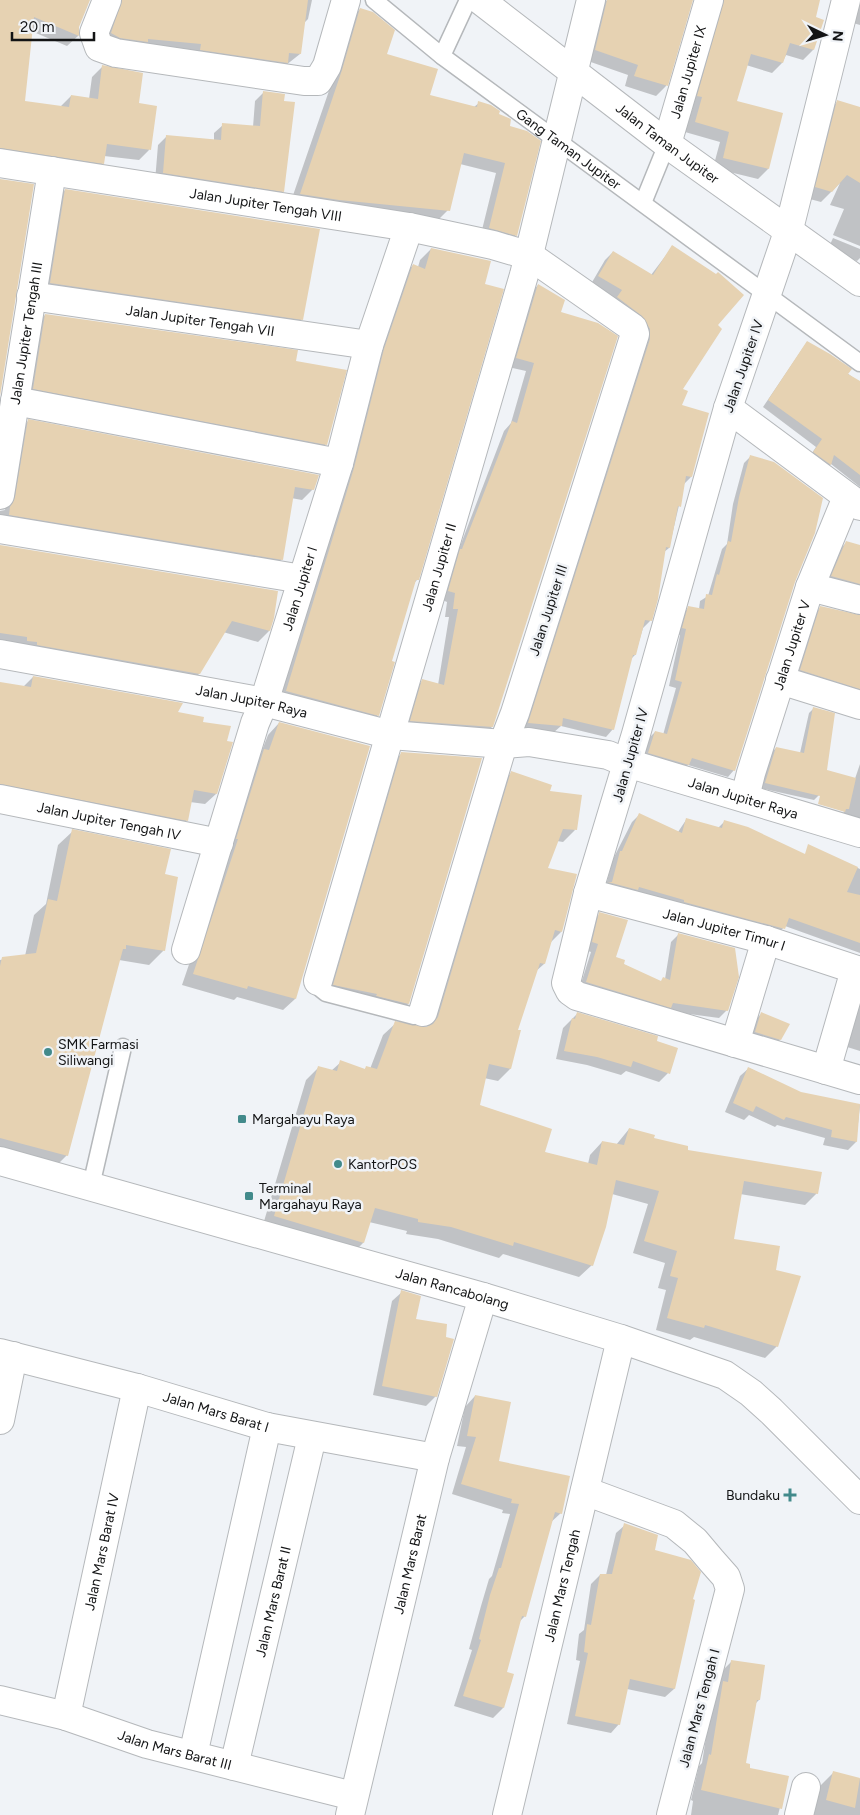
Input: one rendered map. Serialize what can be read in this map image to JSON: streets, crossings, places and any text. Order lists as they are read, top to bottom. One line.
{"streets":{"street":["Jalan Jupiter IX","Jalan Taman Jupiter","Jalan Jupiter Tengah VIII","Jalan Jupiter Tengah VII","Jalan Jupiter Tengah III","Jalan Jupiter IV","Jalan Jupiter II","Jalan Jupiter I","Jalan Jupiter III","Jalan Jupiter V","Jalan Jupiter Raya","Jalan Jupiter Tengah IV","Jalan Jupiter Timur I","Jalan Rancabolang","Jalan Mars Barat I","Jalan Mars Barat IV","Jalan Mars Barat","Jalan Mars Tengah","Jalan Mars Barat II","Jalan Mars Tengah I","Jalan Mars Barat III"],"lane":["Gang Taman Jupiter"]},"crossings":[["Jalan Jupiter IX","Jalan Taman Jupiter"],["Jalan Taman Jupiter","Jalan Jupiter IV"],["Jalan Taman Jupiter","Jalan Jupiter II"],["Gang Taman Jupiter","Jalan Jupiter IV"],["Gang Taman Jupiter","Jalan Jupiter II"],["Jalan Jupiter Tengah VIII","Jalan Jupiter Tengah III"],["Jalan Jupiter Tengah VIII","Jalan Jupiter II"],["Jalan Jupiter Tengah VIII","Jalan Jupiter I"],["Jalan Jupiter Tengah VIII","Jalan Jupiter III"],["Jalan Jupiter Tengah VII","Jalan Jupiter Tengah III"],["Jalan Jupiter Tengah VII","Jalan Jupiter I"],["Jalan Jupiter IV","Jalan Jupiter V"],["Jalan Jupiter IV","Jalan Jupiter Raya"],["Jalan Jupiter IV","Jalan Jupiter Timur I"],["Jalan Jupiter II","Jalan Jupiter III"],["Jalan Jupiter II","Jalan Jupiter Raya"],["Jalan Jupiter I","Jalan Jupiter Raya"],["Jalan Jupiter I","Jalan Jupiter Tengah IV"],["Jalan Jupiter III","Jalan Jupiter Raya"],["Jalan Jupiter V","Jalan Jupiter Raya"],["Jalan Rancabolang","Jalan Mars Barat"],["Jalan Rancabolang","Jalan Mars Tengah"],["Jalan Mars Barat I","Jalan Mars Barat IV"],["Jalan Mars Barat I","Jalan Mars Barat"],["Jalan Mars Barat I","Jalan Mars Barat II"],["Jalan Mars Barat IV","Jalan Mars Barat III"],["Jalan Mars Barat","Jalan Mars Barat III"],["Jalan Mars Tengah","Jalan Mars Tengah I"],["Jalan Mars Barat II","Jalan Mars Barat III"]],"places":{"other":["SMK Farmasi Siliwangi","KantorPOS"],"transit":["Margahayu Raya","Terminal Margahayu Raya"],"health":["Bundaku"]},"scale_bar":"20 m","north":"right"}
